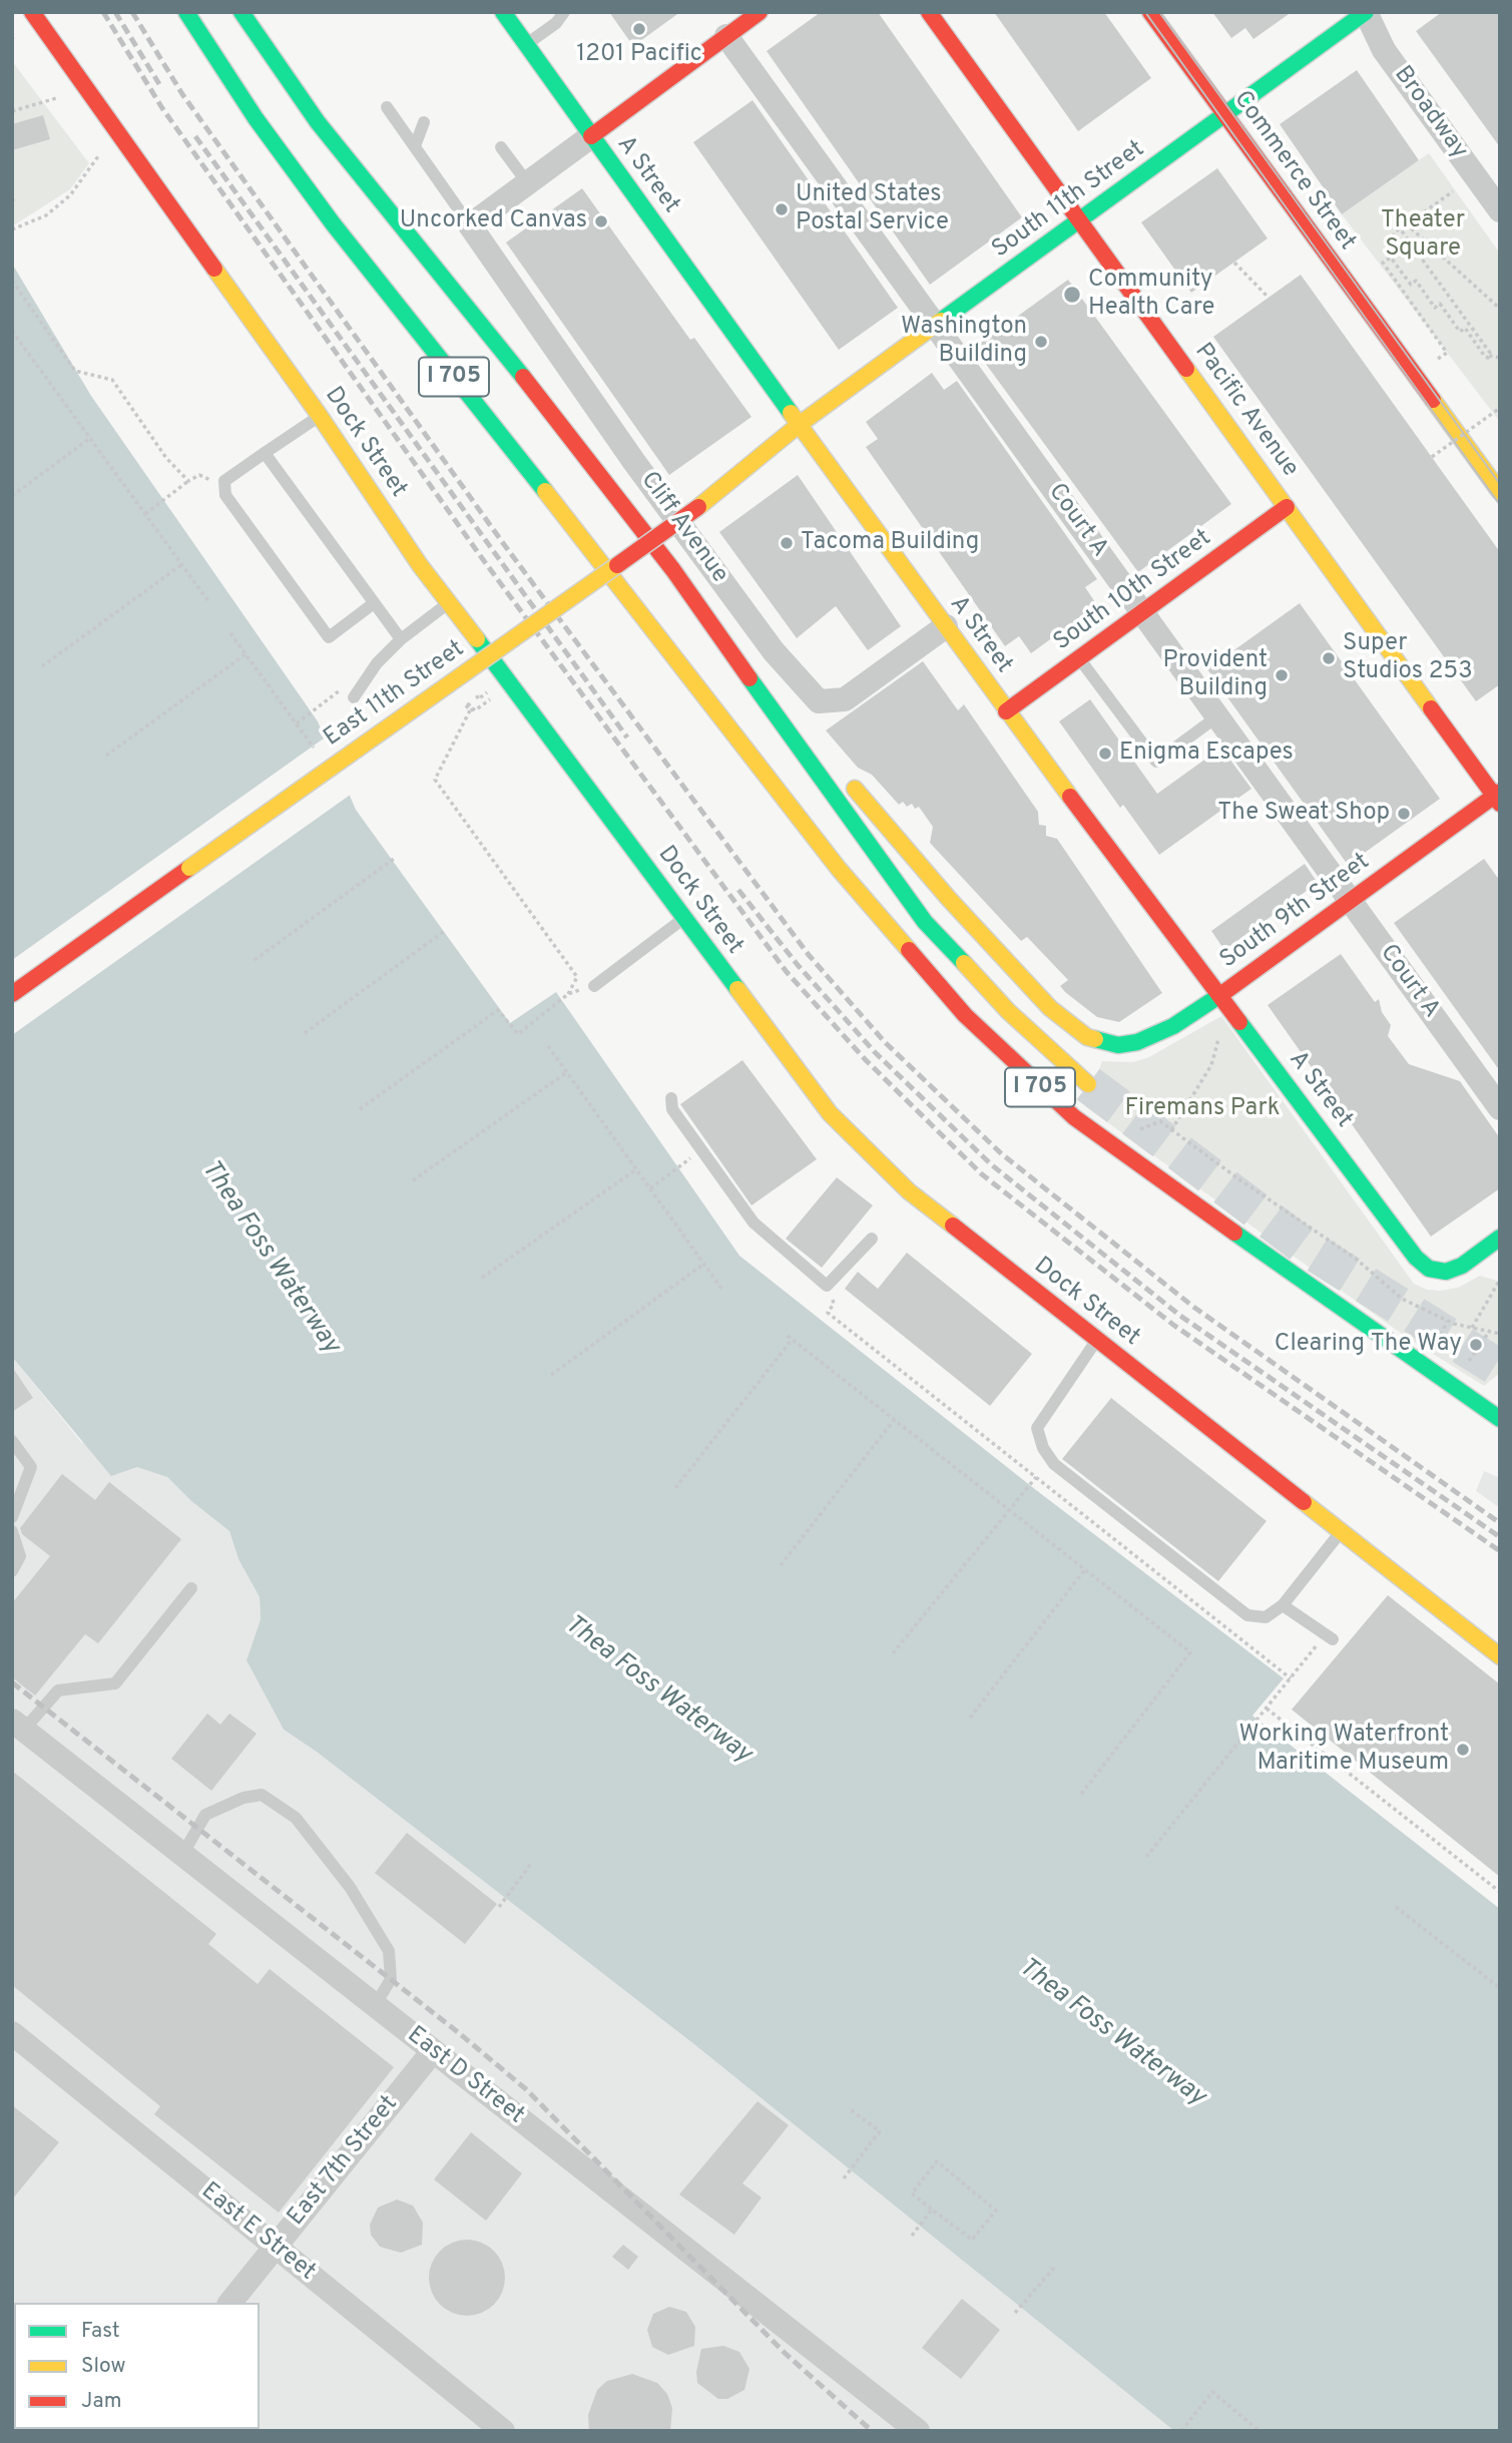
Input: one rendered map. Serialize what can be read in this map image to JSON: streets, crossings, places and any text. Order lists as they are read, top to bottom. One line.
{"streets":{"main road":["Commerce Street","A Street","South 11th Street","I 705","Pacific Avenue","Dock Street","South 10th Street","East 11th Street","South 9th Street"],"street":["Broadway","Court A","Cliff Avenue","East D Street","East 7th Street","East E Street"]},"crossings":[["Broadway","South 11th Street"],["Commerce Street","South 11th Street"],["A Street","South 11th Street"],["A Street","Cliff Avenue"],["A Street","South 10th Street"],["A Street","East 11th Street"],["A Street","South 9th Street"],["South 11th Street","Pacific Avenue"],["South 11th Street","Court A"],["South 11th Street","East 11th Street"],["Pacific Avenue","South 10th Street"],["Pacific Avenue","South 9th Street"],["Court A","South 10th Street"],["Court A","South 9th Street"],["East D Street","East 7th Street"],["East 7th Street","East E Street"]],"water":["Thea Foss Waterway"],"parks":["Theater Square","Firemans Park"],"places":["1201 Pacific","United States Postal Service","Uncorked Canvas","Community Health Care","Washington Building","Tacoma Building","Super Studios 253","Provident Building","Enigma Escapes","The Sweat Shop","Clearing The Way","Working Waterfront Maritime Museum"],"legend":["Fast","Slow","Jam"]}
